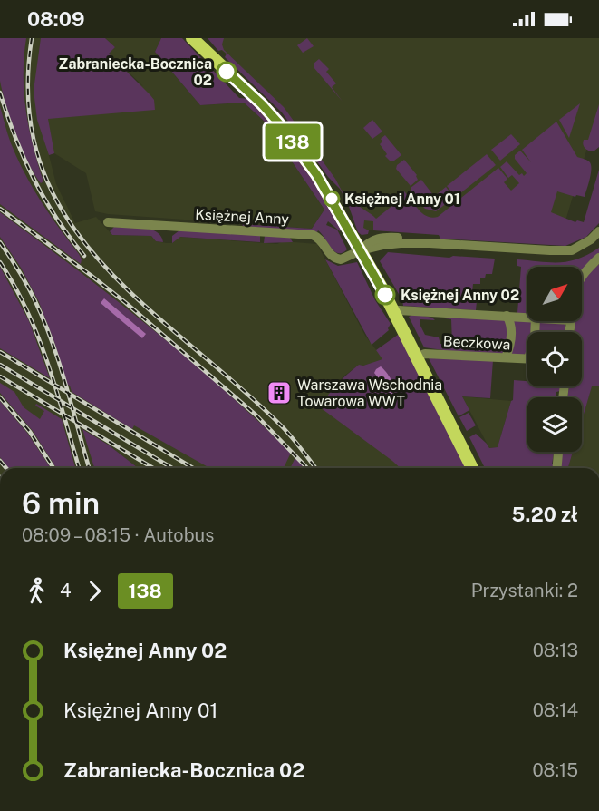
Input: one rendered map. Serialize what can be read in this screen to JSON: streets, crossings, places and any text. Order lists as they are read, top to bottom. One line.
{"streets":{"street":["Księżnej Anny","Beczkowa"]},"places":{"other":["Zabraniecka-Bocznica 02","Księżnej Anny 01","Księżnej Anny 02"],"building":["Warszawa Wschodnia Towarowa WWT"]},"lines":["bus line 138"],"north":"top right","page":{"status":"08:09","on_map":"138","heading":["6 min","08:09 – 08:15 · Autobus","5.20 zł"],"legs":["4","138","Przystanki: 2"],"list":[{"name":"Księżnej Anny 02","value":"08:13"},{"name":"Księżnej Anny 01","value":"08:14"},{"name":"Zabraniecka-Bocznica 02","value":"08:15"}]}}
